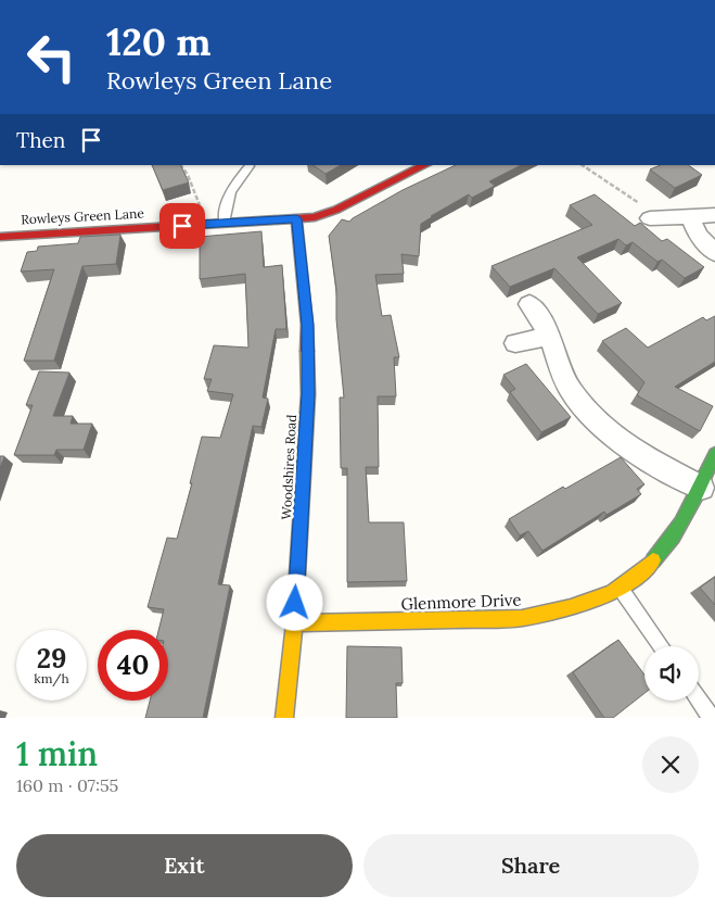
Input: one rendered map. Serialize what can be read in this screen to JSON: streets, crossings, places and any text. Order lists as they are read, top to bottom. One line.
{"streets":{"street":["Rowleys Green Lane","Woodshires Road","Glenmore Drive"]},"crossings":[["Rowleys Green Lane","Woodshires Road"],["Woodshires Road","Glenmore Drive"]],"page":{"turn":["120 m","Rowleys Green Lane"],"then":"Then","speed":"29 km/h","limit":"40","heading":["1 min","160 m · 07:55"],"buttons":["Exit","Share"]}}
